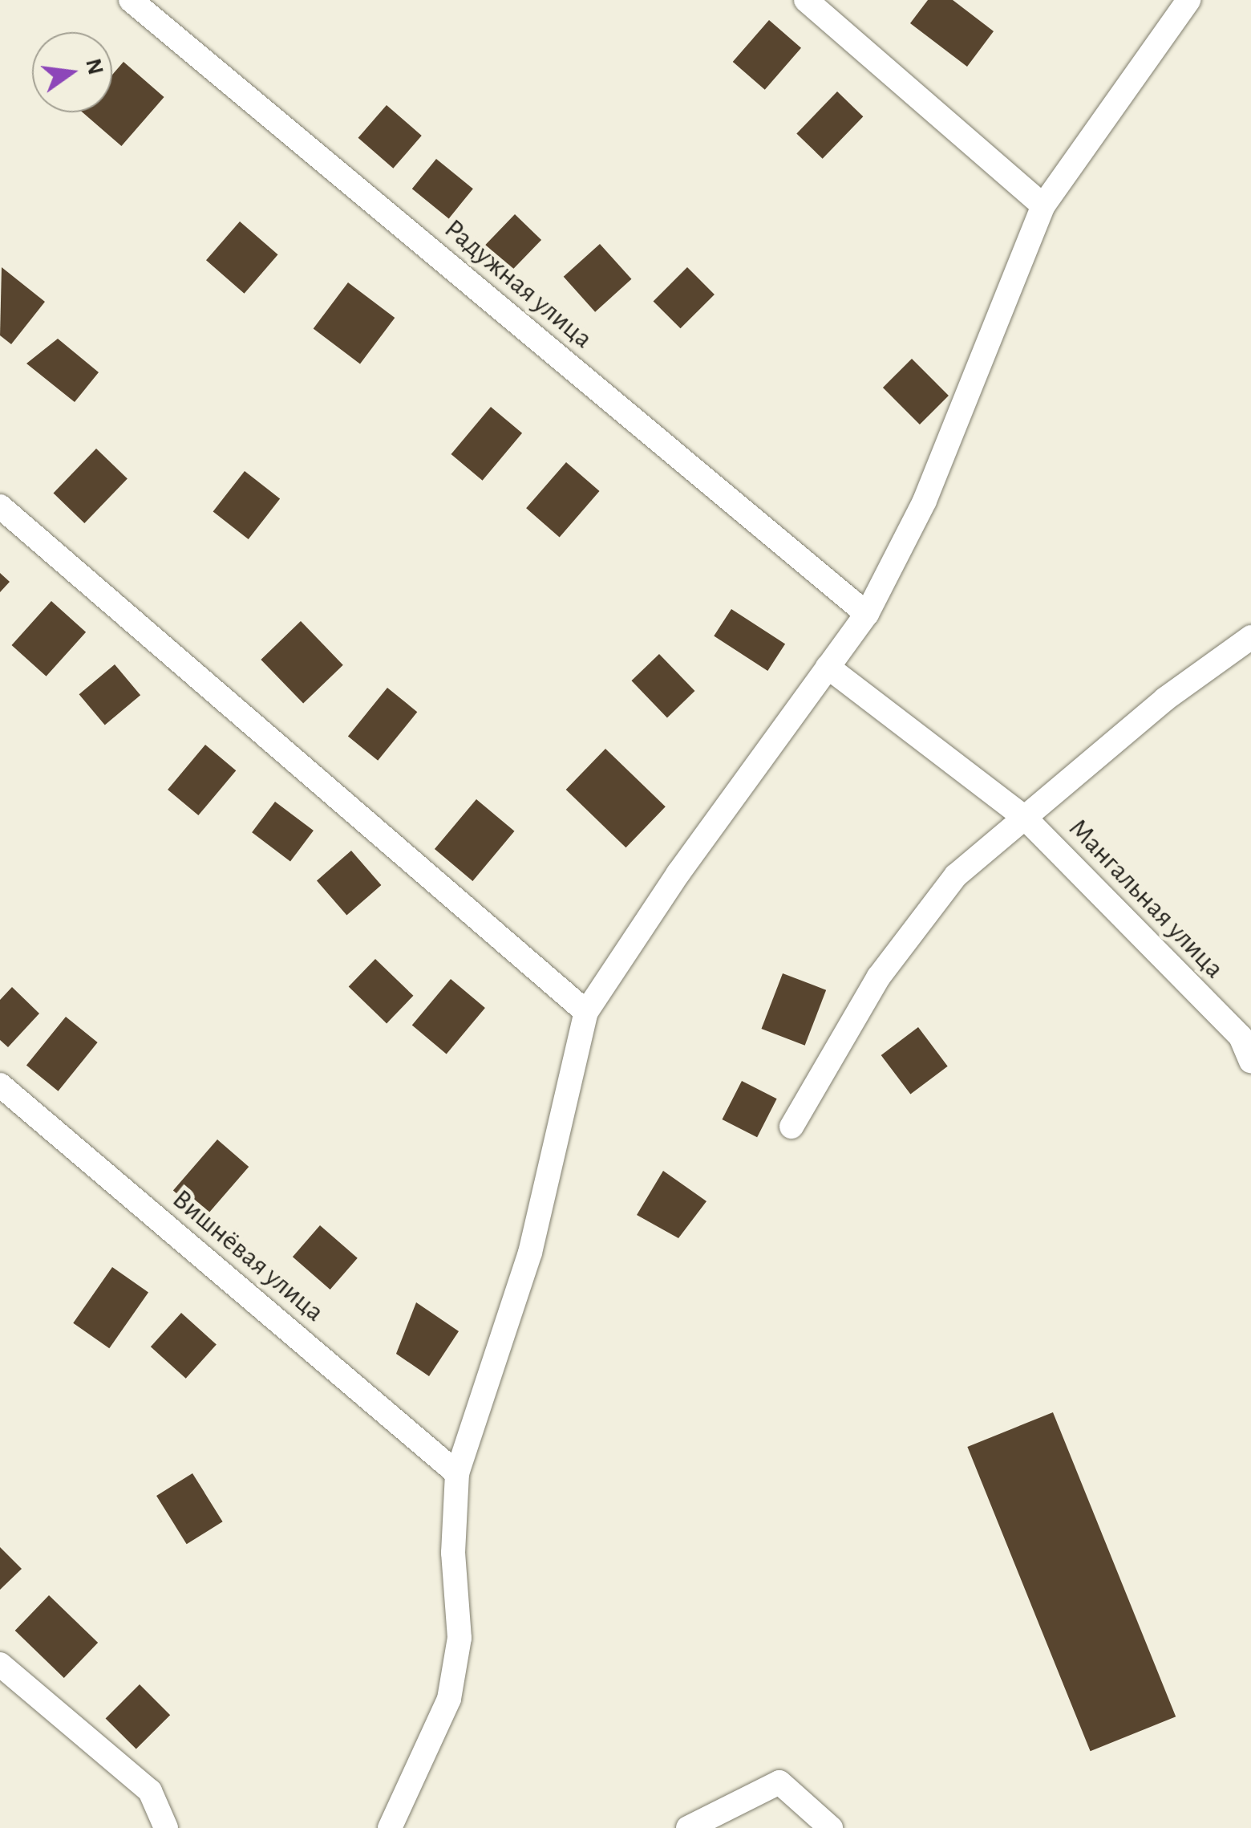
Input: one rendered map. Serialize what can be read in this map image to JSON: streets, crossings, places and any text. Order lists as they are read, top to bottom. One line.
{"streets":{"street":["Радужная улица","Мангальная улица","Вишнёвая улица"]},"north":"right"}
